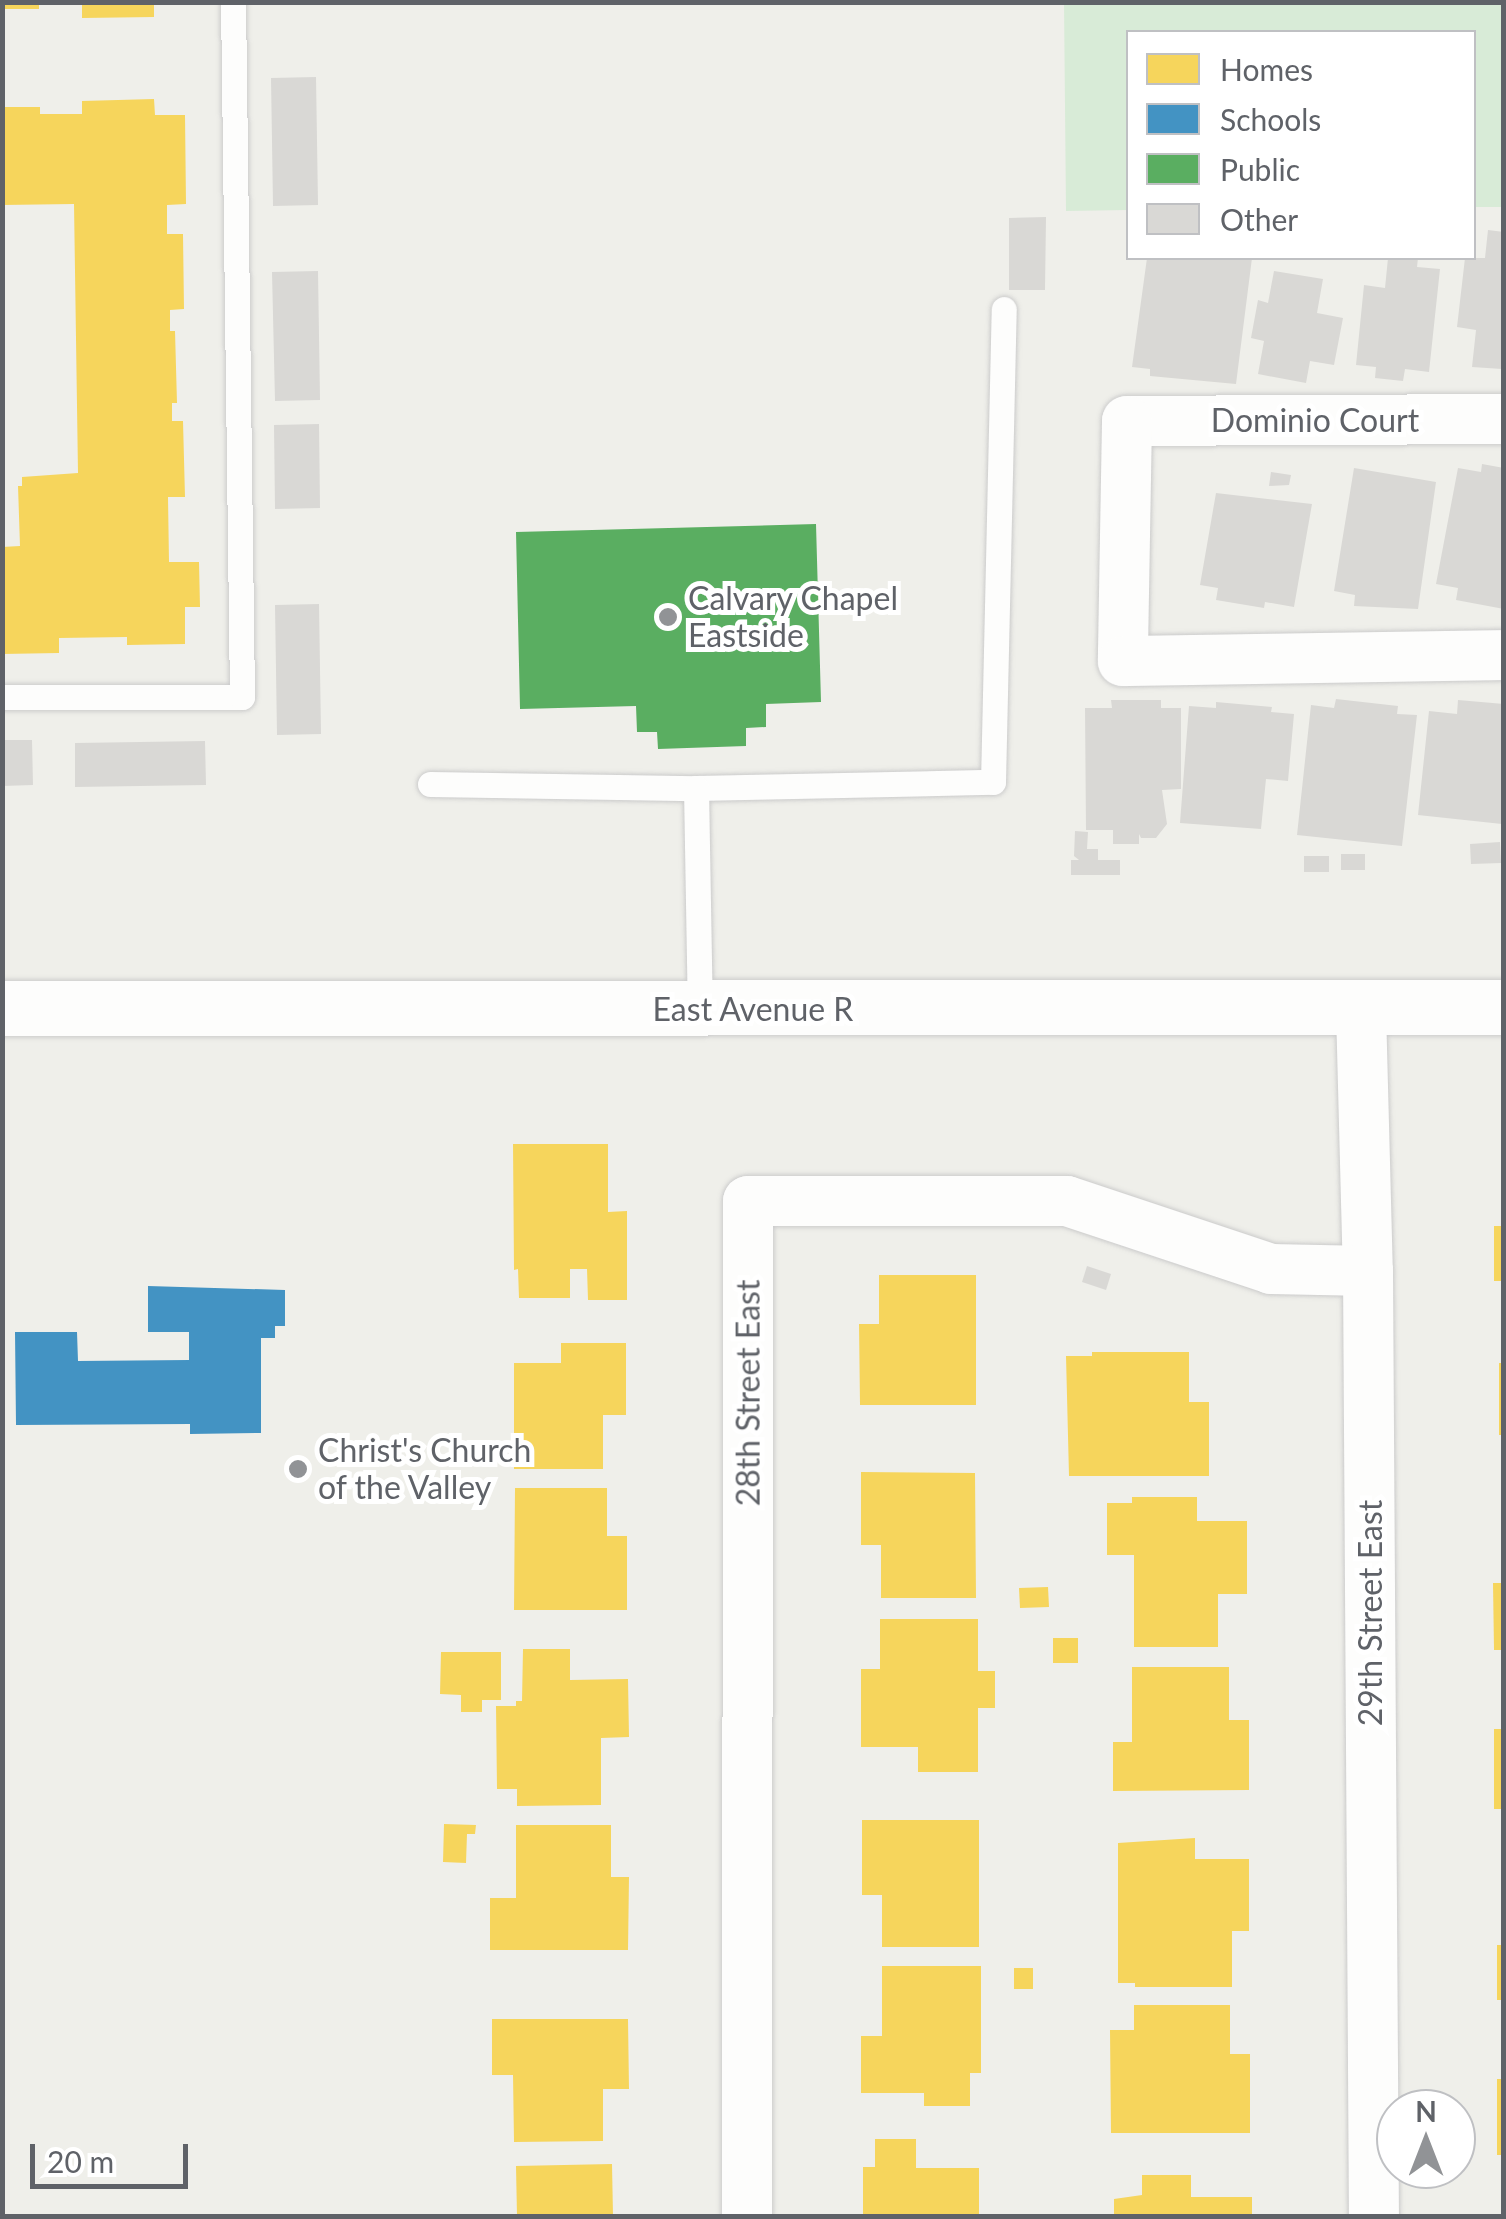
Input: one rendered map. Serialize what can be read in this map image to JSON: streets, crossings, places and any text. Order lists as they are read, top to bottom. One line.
{"streets":{"main road":["East Avenue R"],"street":["Dominio Court","28th Street East","29th Street East"]},"crossings":[["East Avenue R","29th Street East"],["28th Street East","29th Street East"]],"places":["Calvary Chapel Eastside","Christ's Church of the Valley"],"legend":["Homes","Schools","Public","Other"],"scale_bar":"20 m","north":"top"}
